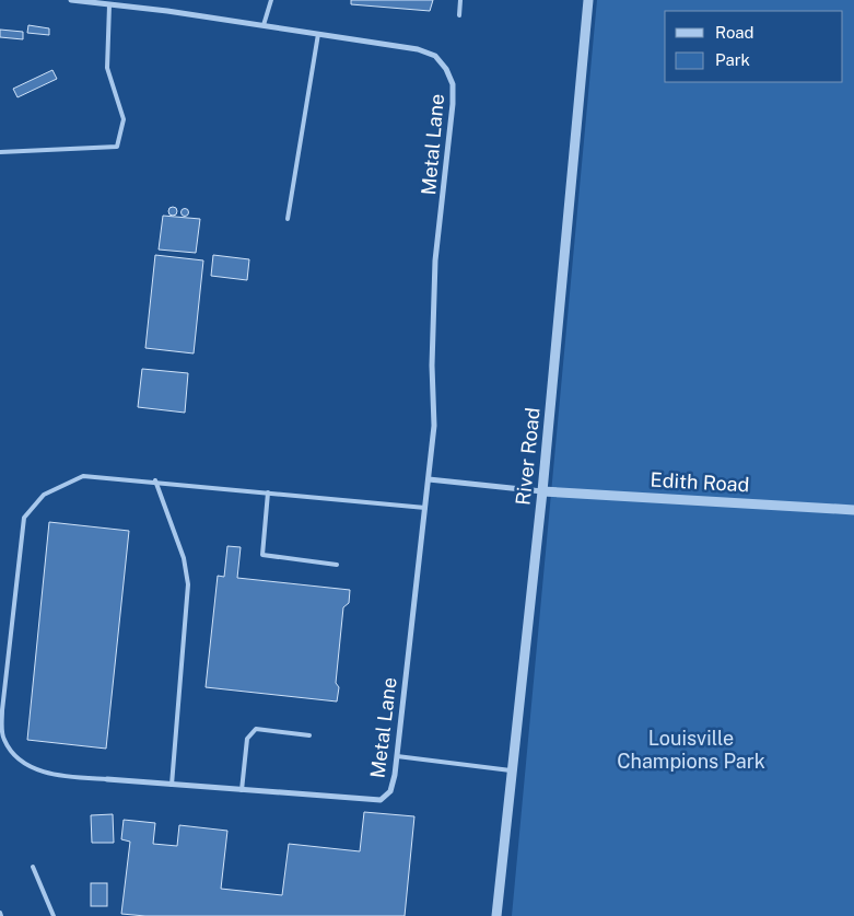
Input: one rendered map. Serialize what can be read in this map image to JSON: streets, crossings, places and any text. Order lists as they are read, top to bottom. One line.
{"streets":{"street":["Metal Lane","River Road","Edith Road"]},"crossings":[["River Road","Edith Road"]],"parks":["Louisville Champions Park"],"legend":["Road","Park"]}
